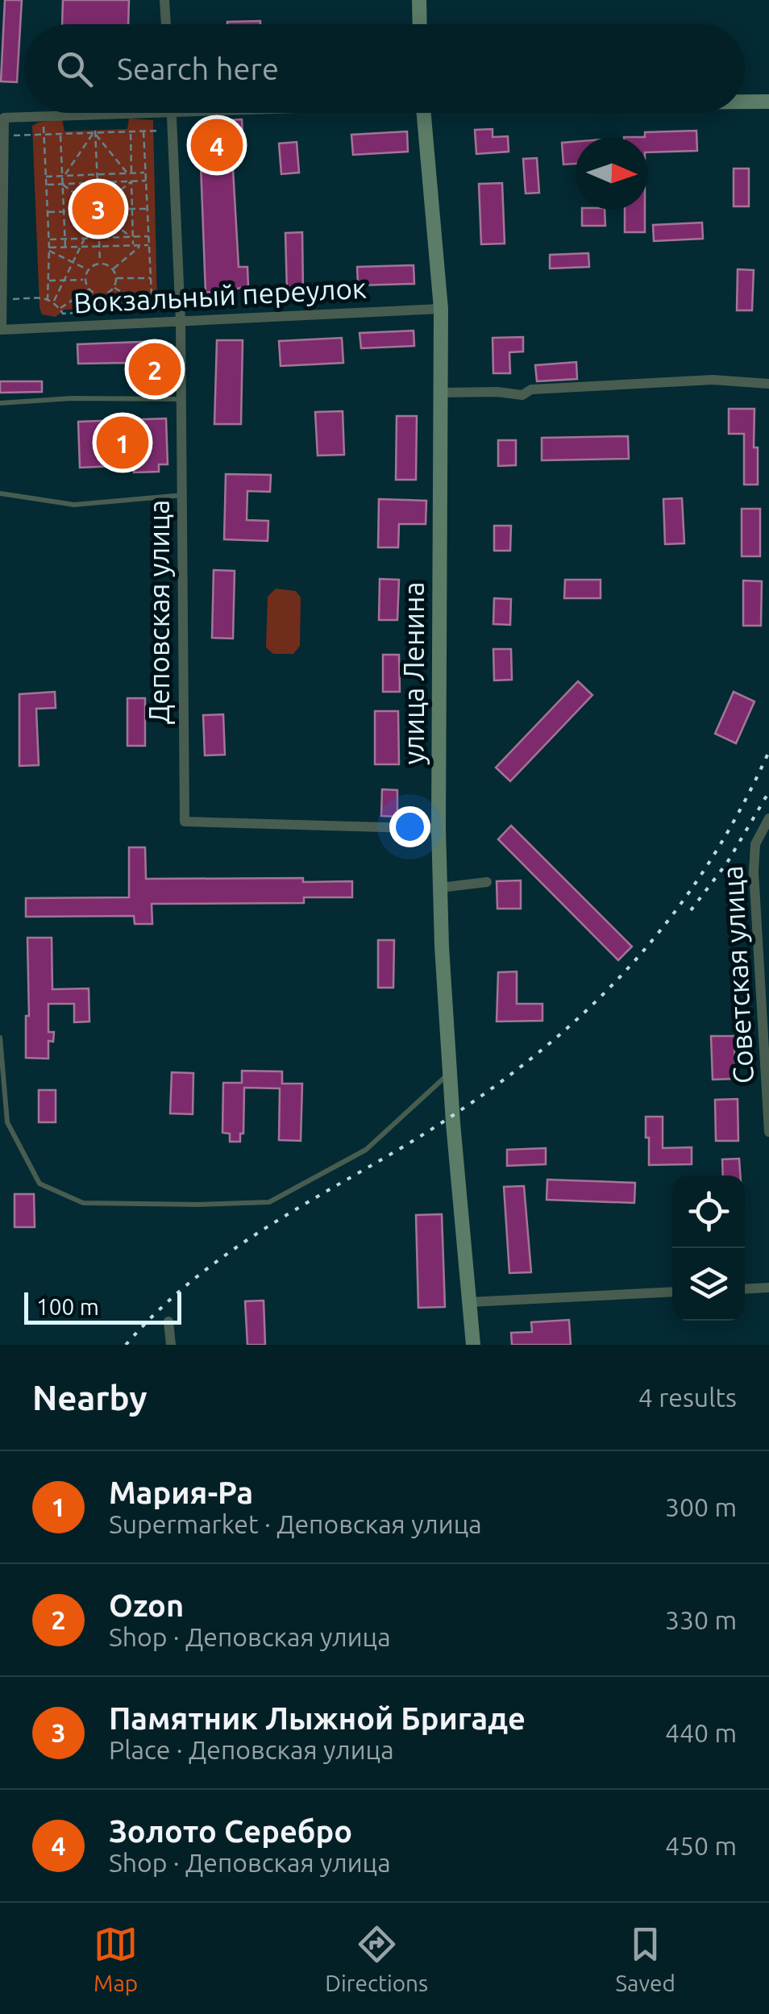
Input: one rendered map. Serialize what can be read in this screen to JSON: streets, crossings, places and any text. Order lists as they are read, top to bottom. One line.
{"streets":{"main road":["улица Ленина"],"street":["Вокзальный переулок","Деповская улица","Советская улица"]},"crossings":[["Вокзальный переулок","Деповская улица"],["Вокзальный переулок","улица Ленина"],["Деповская улица","улица Ленина"]],"scale_bar":"100 m","north":"right","page":{"search":"Search here","pins":["4","3","2","1"],"scale":"100 m","heading":["Nearby","4 results"],"list":[{"mark":"1","name":"Мария-Ра","note":"Supermarket · Деповская улица","value":"300 m"},{"mark":"2","name":"Ozon","note":"Shop · Деповская улица","value":"330 m"},{"mark":"3","name":"Памятник Лыжной Бригаде","note":"Place · Деповская улица","value":"440 m"},{"mark":"4","name":"Золото Серебро","note":"Shop · Деповская улица","value":"450 m"}],"nav":["Map","Directions","Saved"]}}
